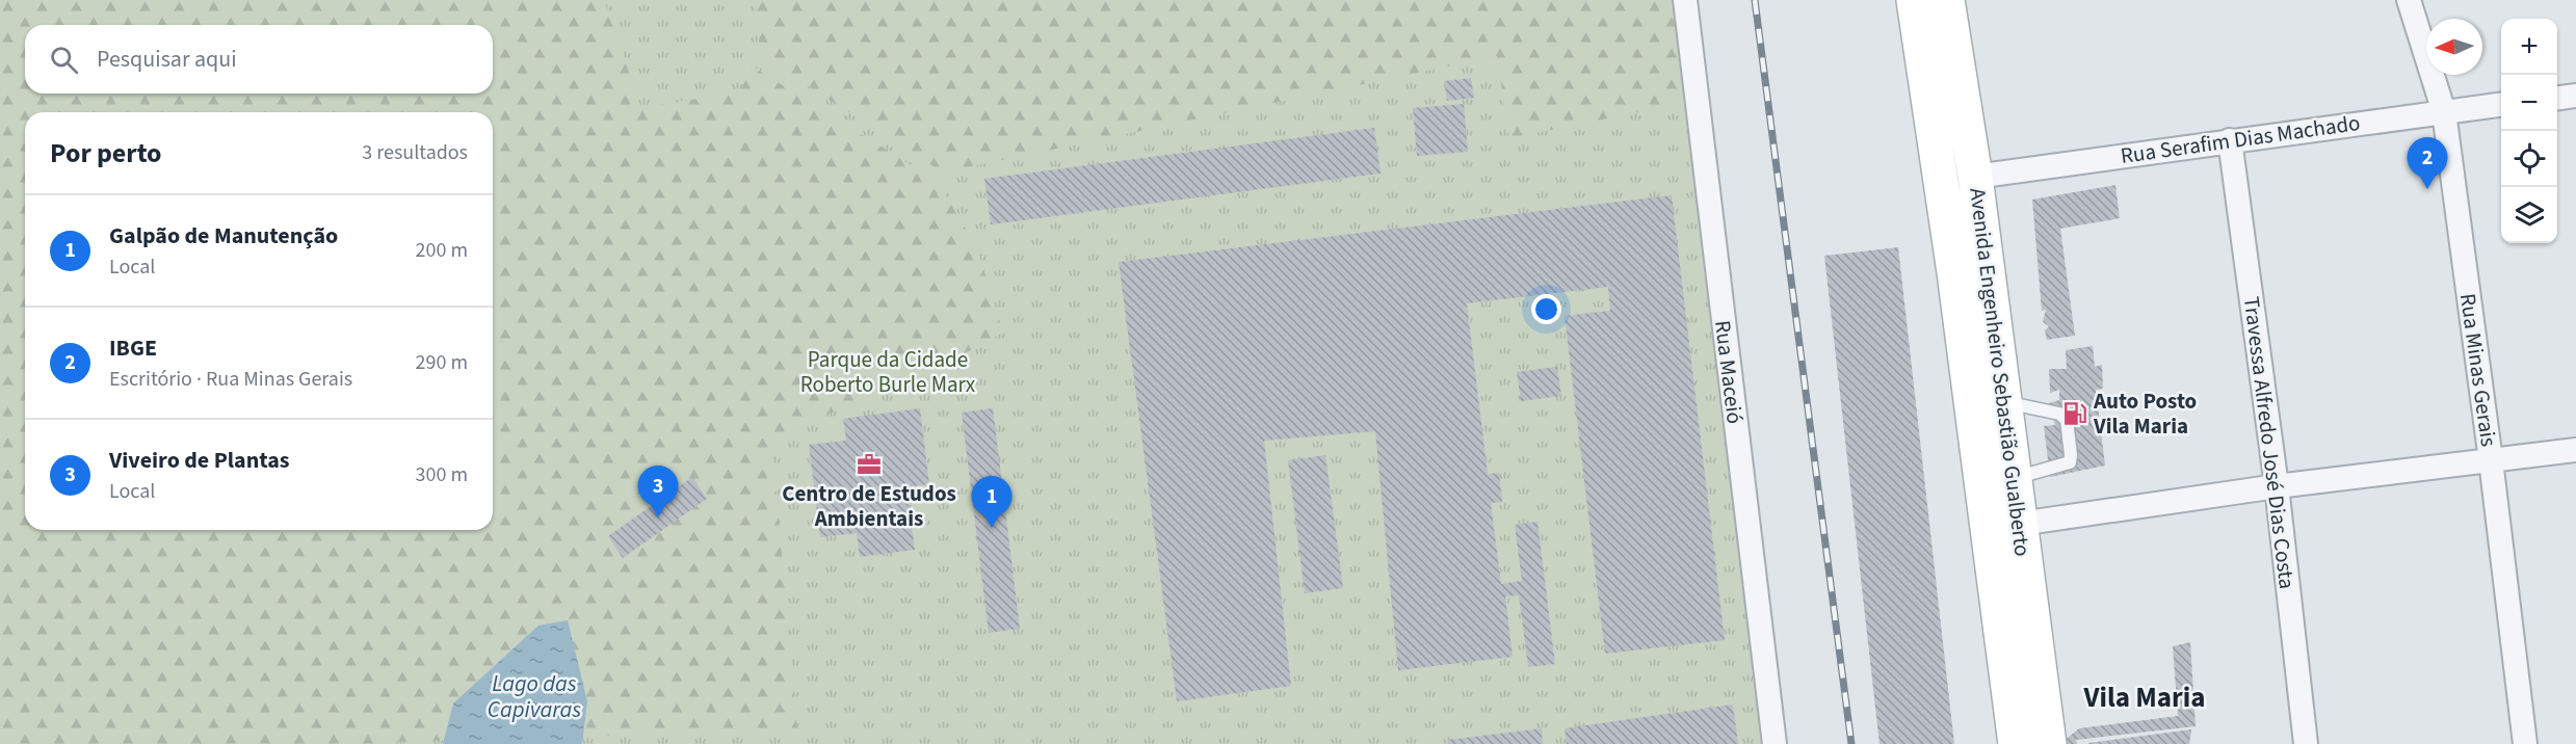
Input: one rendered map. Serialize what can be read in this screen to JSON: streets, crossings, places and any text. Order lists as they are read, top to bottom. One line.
{"streets":{"main road":["Avenida Engenheiro Sebastião Gualberto"],"street":["Rua Serafim Dias Machado","Rua Minas Gerais","Rua Maceió","Travessa Alfredo José Dias Costa"]},"crossings":[["Rua Serafim Dias Machado","Rua Minas Gerais"],["Rua Serafim Dias Machado","Avenida Engenheiro Sebastião Gualberto"],["Rua Serafim Dias Machado","Travessa Alfredo José Dias Costa"]],"districts":["Vila Maria"],"water":["Lago das Capivaras"],"parks":["Parque da Cidade Roberto Burle Marx"],"places":{"fuel station":["Auto Posto Vila Maria"],"office":["Centro de Estudos Ambientais"]},"north":"left","page":{"map_buttons":["+","−"],"search":"Pesquisar aqui","heading":["Por perto","3 resultados"],"pins":["2","3","1"],"list":[{"mark":"1","name":"Galpão de Manutenção","note":"Local","value":"200 m"},{"mark":"2","name":"IBGE","note":"Escritório · Rua Minas Gerais","value":"290 m"},{"mark":"3","name":"Viveiro de Plantas","note":"Local","value":"300 m"}]}}
